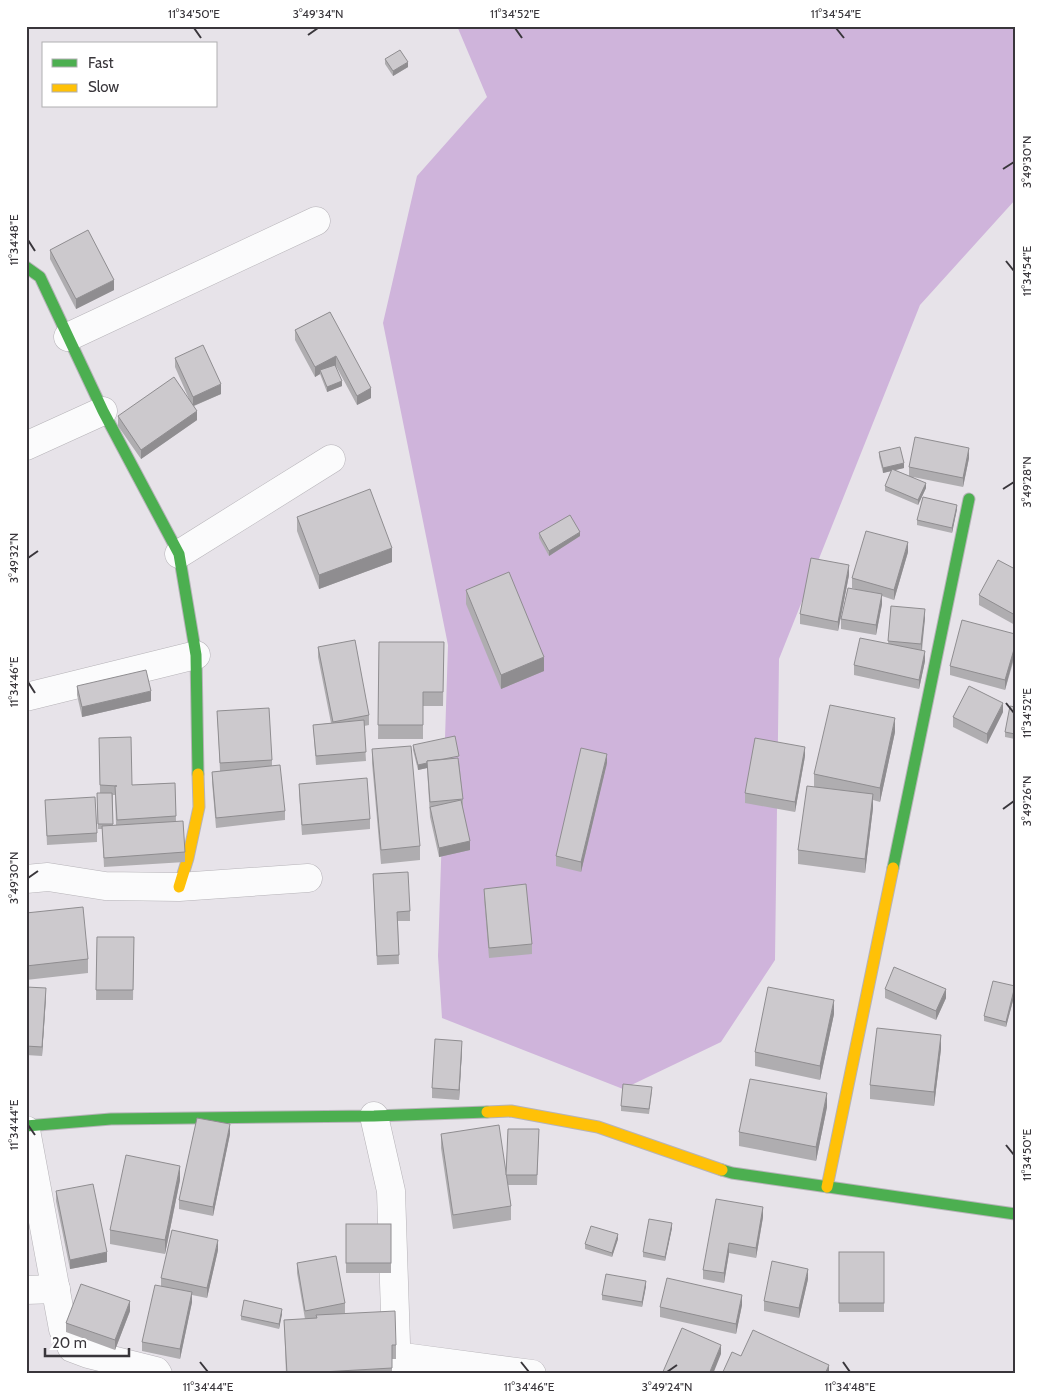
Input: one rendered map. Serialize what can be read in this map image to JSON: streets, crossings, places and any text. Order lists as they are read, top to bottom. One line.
{"legend":["Fast","Slow"],"scale_bar":"20 m","coordinates":["11°34'50\"E","3°49'34\"N","11°34'52\"E","11°34'54\"E","3°49'30\"N","11°34'48\"E","3°49'28\"N","3°49'32\"N","11°34'46\"E","3°49'26\"N","11°34'44\"E","3°49'24\"N"]}
